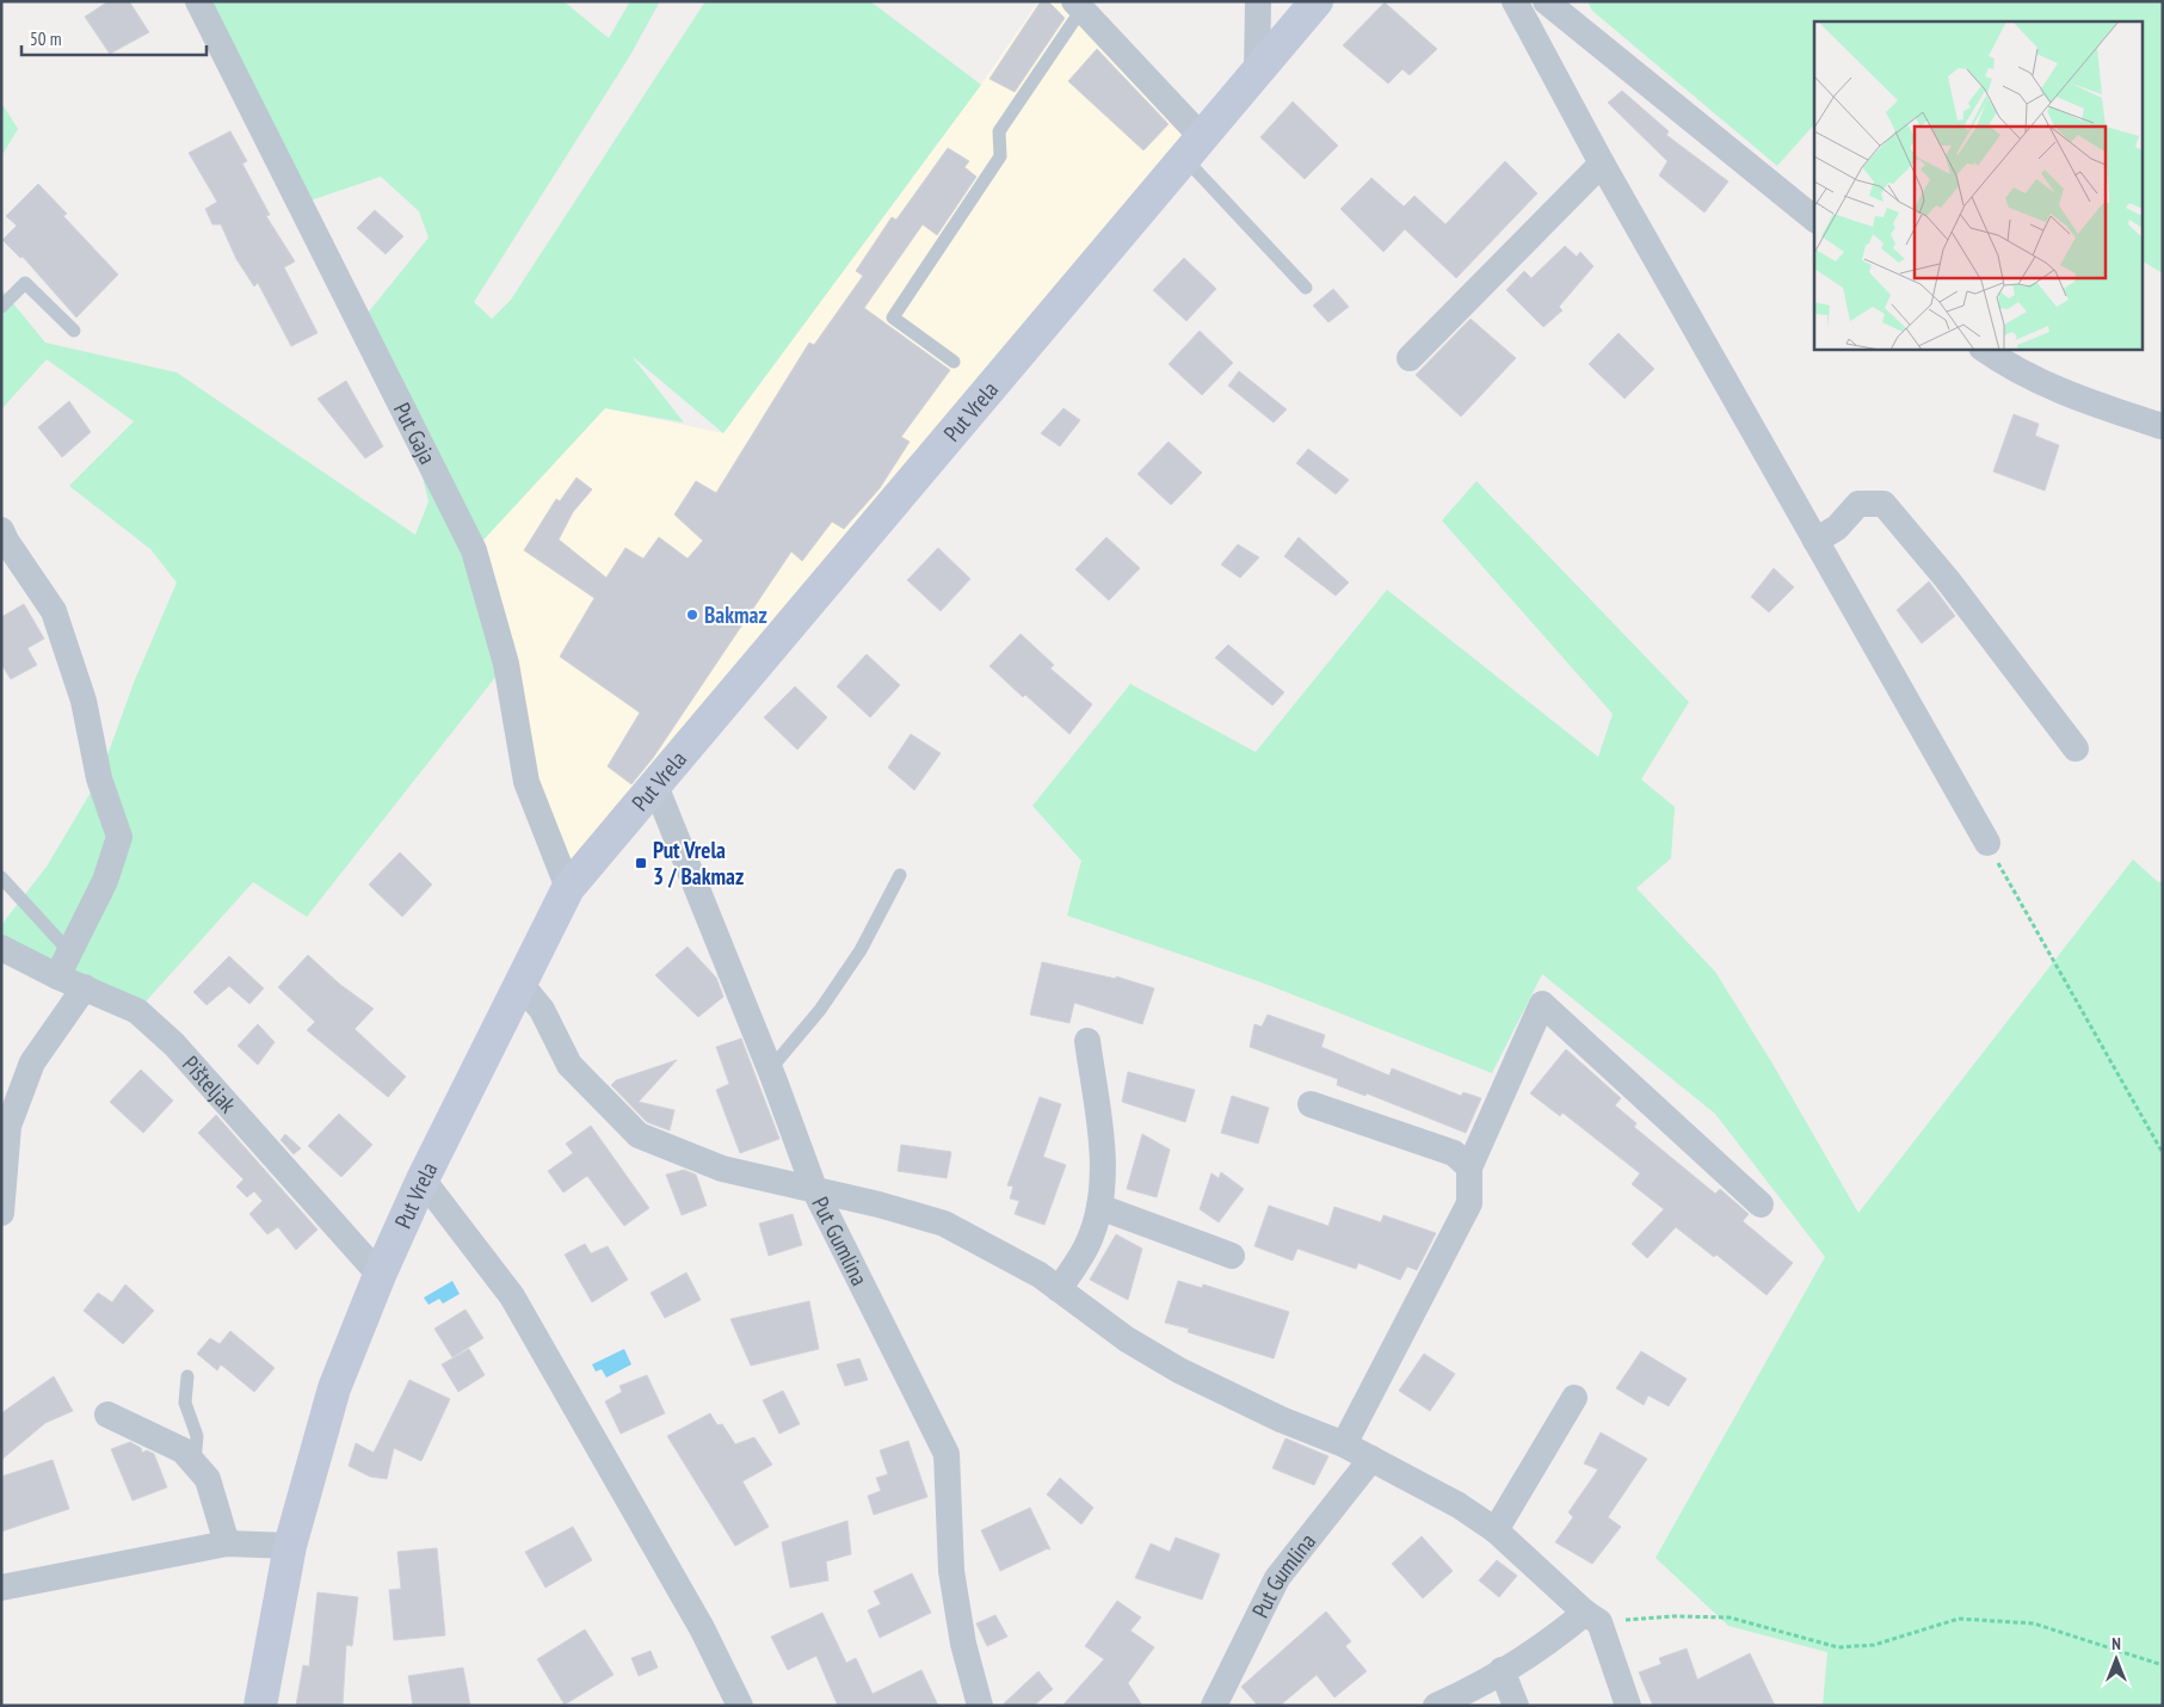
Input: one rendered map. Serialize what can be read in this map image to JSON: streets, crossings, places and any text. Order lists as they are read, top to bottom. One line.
{"streets":{"main road":["Put Vrela"],"street":["Put Gaja","Pišteljak","Put Gumlina"]},"crossings":[["Put Vrela","Put Gaja"],["Put Vrela","Pišteljak"],["Put Vrela","Put Gumlina"]],"places":{"other":["Bakmaz"],"transit":["Put Vrela 3 / Bakmaz"]},"scale_bar":"50 m","north":"top"}
